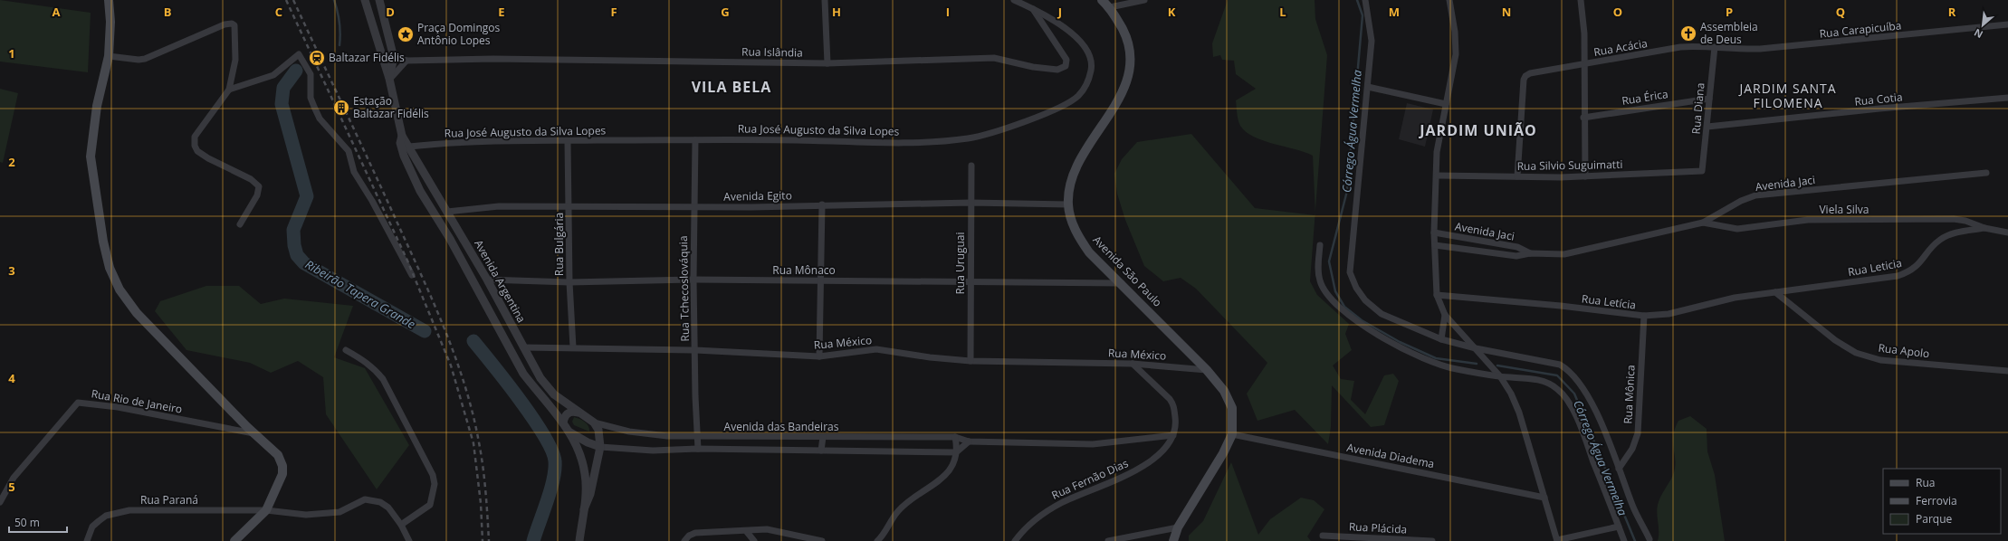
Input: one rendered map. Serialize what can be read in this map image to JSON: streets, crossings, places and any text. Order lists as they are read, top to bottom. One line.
{"streets":{"main road":["Avenida São Paulo"],"street":["Rua Carapicuíba","Rua Acácia","Rua Islândia","Rua Érica","Rua Cotia","Rua Diana","Rua José Augusto da Silva Lopes","Rua Silvio Suguimatti","Avenida Jaci","Avenida Egito","Viela Silva","Rua Bulgária","Rua Uruguai","Rua Leticia","Rua Mônaco","Avenida Argentina","Rua Tchecoslováquia","Rua Letícia","Rua México","Rua Apolo","Rua Mônica","Rua Rio de Janeiro","Avenida das Bandeiras","Avenida Diadema","Rua Fernão Dias","Rua Paraná","Rua Plácida"]},"crossings":[["Rua Carapicuíba","Rua Acácia"],["Rua Carapicuíba","Rua Diana"],["Rua Acácia","Rua Diana"],["Rua Acácia","Rua Silvio Suguimatti"],["Rua Islândia","Rua José Augusto da Silva Lopes"],["Rua Érica","Rua Diana"],["Rua Cotia","Rua Diana"],["Rua Diana","Rua Silvio Suguimatti"],["Rua José Augusto da Silva Lopes","Rua Bulgária"],["Rua José Augusto da Silva Lopes","Avenida Argentina"],["Rua José Augusto da Silva Lopes","Rua Tchecoslováquia"],["Avenida Jaci","Viela Silva"],["Avenida Egito","Rua Bulgária"],["Avenida Egito","Rua Uruguai"],["Avenida Egito","Avenida São Paulo"],["Avenida Egito","Avenida Argentina"],["Avenida Egito","Rua Tchecoslováquia"],["Viela Silva","Rua Leticia"],["Rua Bulgária","Rua Mônaco"],["Rua Bulgária","Rua México"],["Rua Uruguai","Rua Mônaco"],["Rua Uruguai","Rua México"],["Rua Leticia","Rua Letícia"],["Rua Leticia","Rua Apolo"],["Rua Mônaco","Avenida São Paulo"],["Rua Mônaco","Avenida Argentina"],["Rua Mônaco","Rua Tchecoslováquia"],["Avenida São Paulo","Rua México"],["Avenida São Paulo","Avenida Diadema"],["Avenida Argentina","Rua México"],["Avenida Argentina","Avenida das Bandeiras"],["Rua Tchecoslováquia","Rua México"],["Rua Tchecoslováquia","Avenida das Bandeiras"],["Rua Letícia","Rua Apolo"],["Rua Letícia","Rua Mônica"],["Avenida das Bandeiras","Rua Fernão Dias"]],"districts":["VILA BELA","JARDIM SANTA FILOMENA","JARDIM UNIÃO"],"water":["Córrego Água Vermelha","Ribeirão Tapera Grande"],"places":{"church":["Assembleia de Deus"],"place":["Praça Domingos Antônio Lopes"],"station":["Baltazar Fidélis"],"building":["Estação Baltazar Fidélis"]},"legend":["Rua","Ferrovia","Parque"],"scale_bar":"50 m","north":"bottom left","grid":{"columns":["A","B","C","D","E","F","G","H","I","J","K","L","M","N","O","P","Q","R"],"rows":["1","2","3","4","5"]}}
